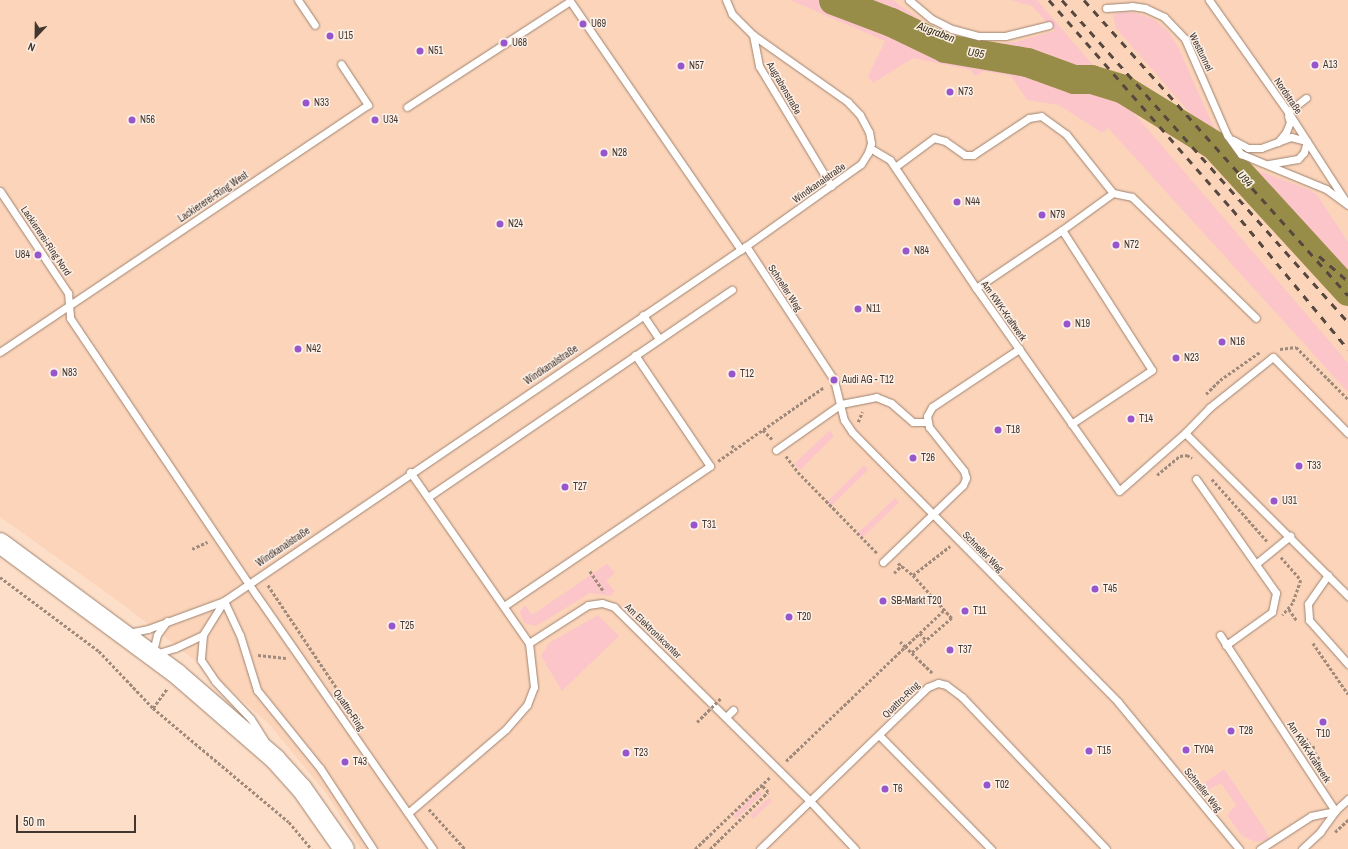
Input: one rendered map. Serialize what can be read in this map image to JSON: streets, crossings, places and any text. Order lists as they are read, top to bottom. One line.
{"streets":{"lane":["Westtunnel","Augrabenstraße","Nordstraße","Windkanalstraße","Lackiererei-Ring West","Lackiererei-Ring Nord","Schneller Weg","Am KWK-Kraftwerk","Am Elektronikcenter","Quattro-Ring"]},"crossings":[["Westtunnel","Nordstraße"],["Augrabenstraße","Windkanalstraße"],["Windkanalstraße","Lackiererei-Ring Nord"],["Windkanalstraße","Schneller Weg"],["Windkanalstraße","Am KWK-Kraftwerk"],["Windkanalstraße","Quattro-Ring"],["Lackiererei-Ring West","Lackiererei-Ring Nord"],["Lackiererei-Ring Nord","Quattro-Ring"],["Am Elektronikcenter","Quattro-Ring"]],"water":["Augraben","U95","U94"],"places":["U69","U15","U68","N51","A13","N57","N73","N33","N56","U34","N28","N44","N79","N24","N72","N84","U84","N11","N19","N16","N42","N23","N83","T12","Audi AG - T12","T14","T18","T26","T33","T27","U31","T31","T45","SB-Markt T20","T11","T20","T25","T37","T10","T28","TY04","T15","T23","T43","T02","T6"],"scale_bar":"50 m","north":"bottom"}
